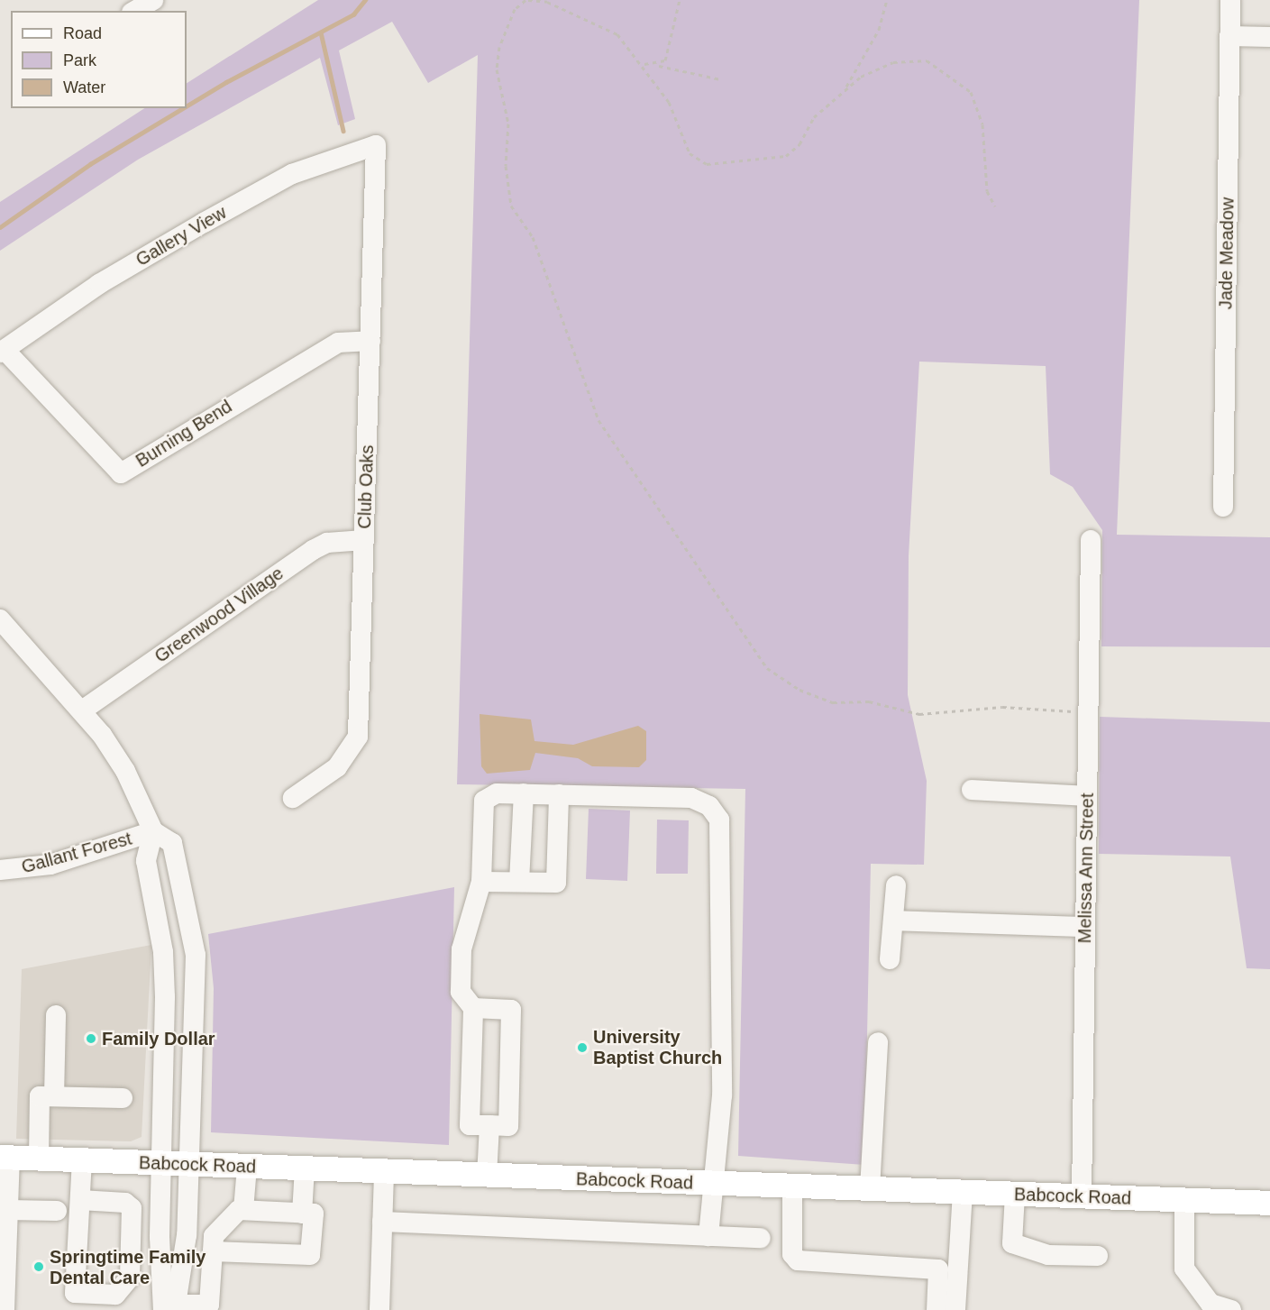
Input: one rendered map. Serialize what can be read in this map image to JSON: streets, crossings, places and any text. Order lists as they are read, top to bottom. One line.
{"streets":{"main road":["Babcock Road"],"street":["Gallery View","Jade Meadow","Burning Bend","Club Oaks","Greenwood Village","Gallant Forest","Melissa Ann Street"]},"crossings":[["Gallery View","Burning Bend"],["Gallery View","Club Oaks"],["Burning Bend","Club Oaks"],["Club Oaks","Greenwood Village"],["Melissa Ann Street","Babcock Road"]],"places":["Family Dollar","University Baptist Church","Springtime Family Dental Care"],"legend":["Road","Park","Water"]}
